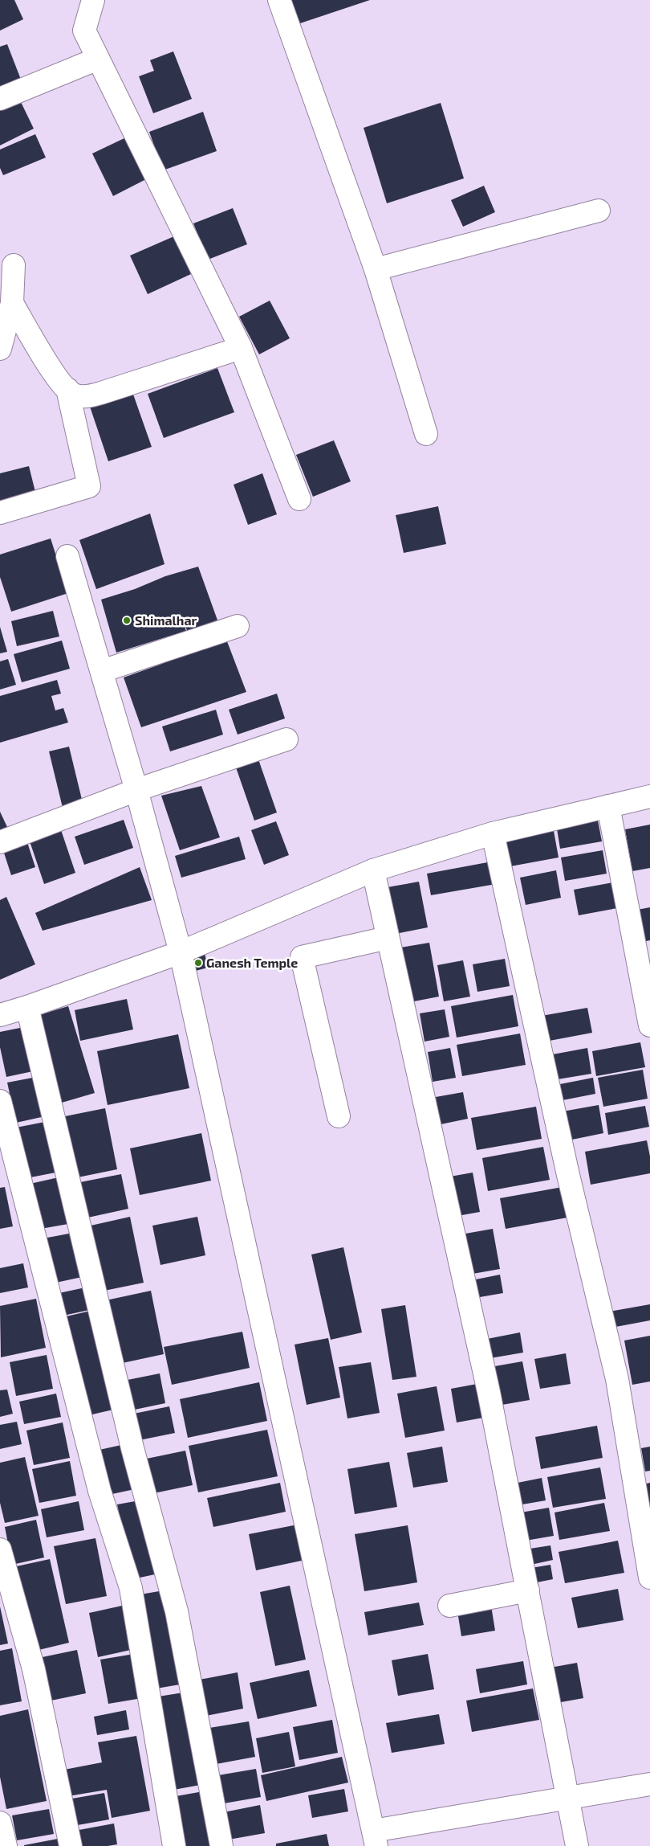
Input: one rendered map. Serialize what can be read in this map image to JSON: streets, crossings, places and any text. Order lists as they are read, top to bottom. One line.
{"places":["Shimalhar","Ganesh Temple"]}
